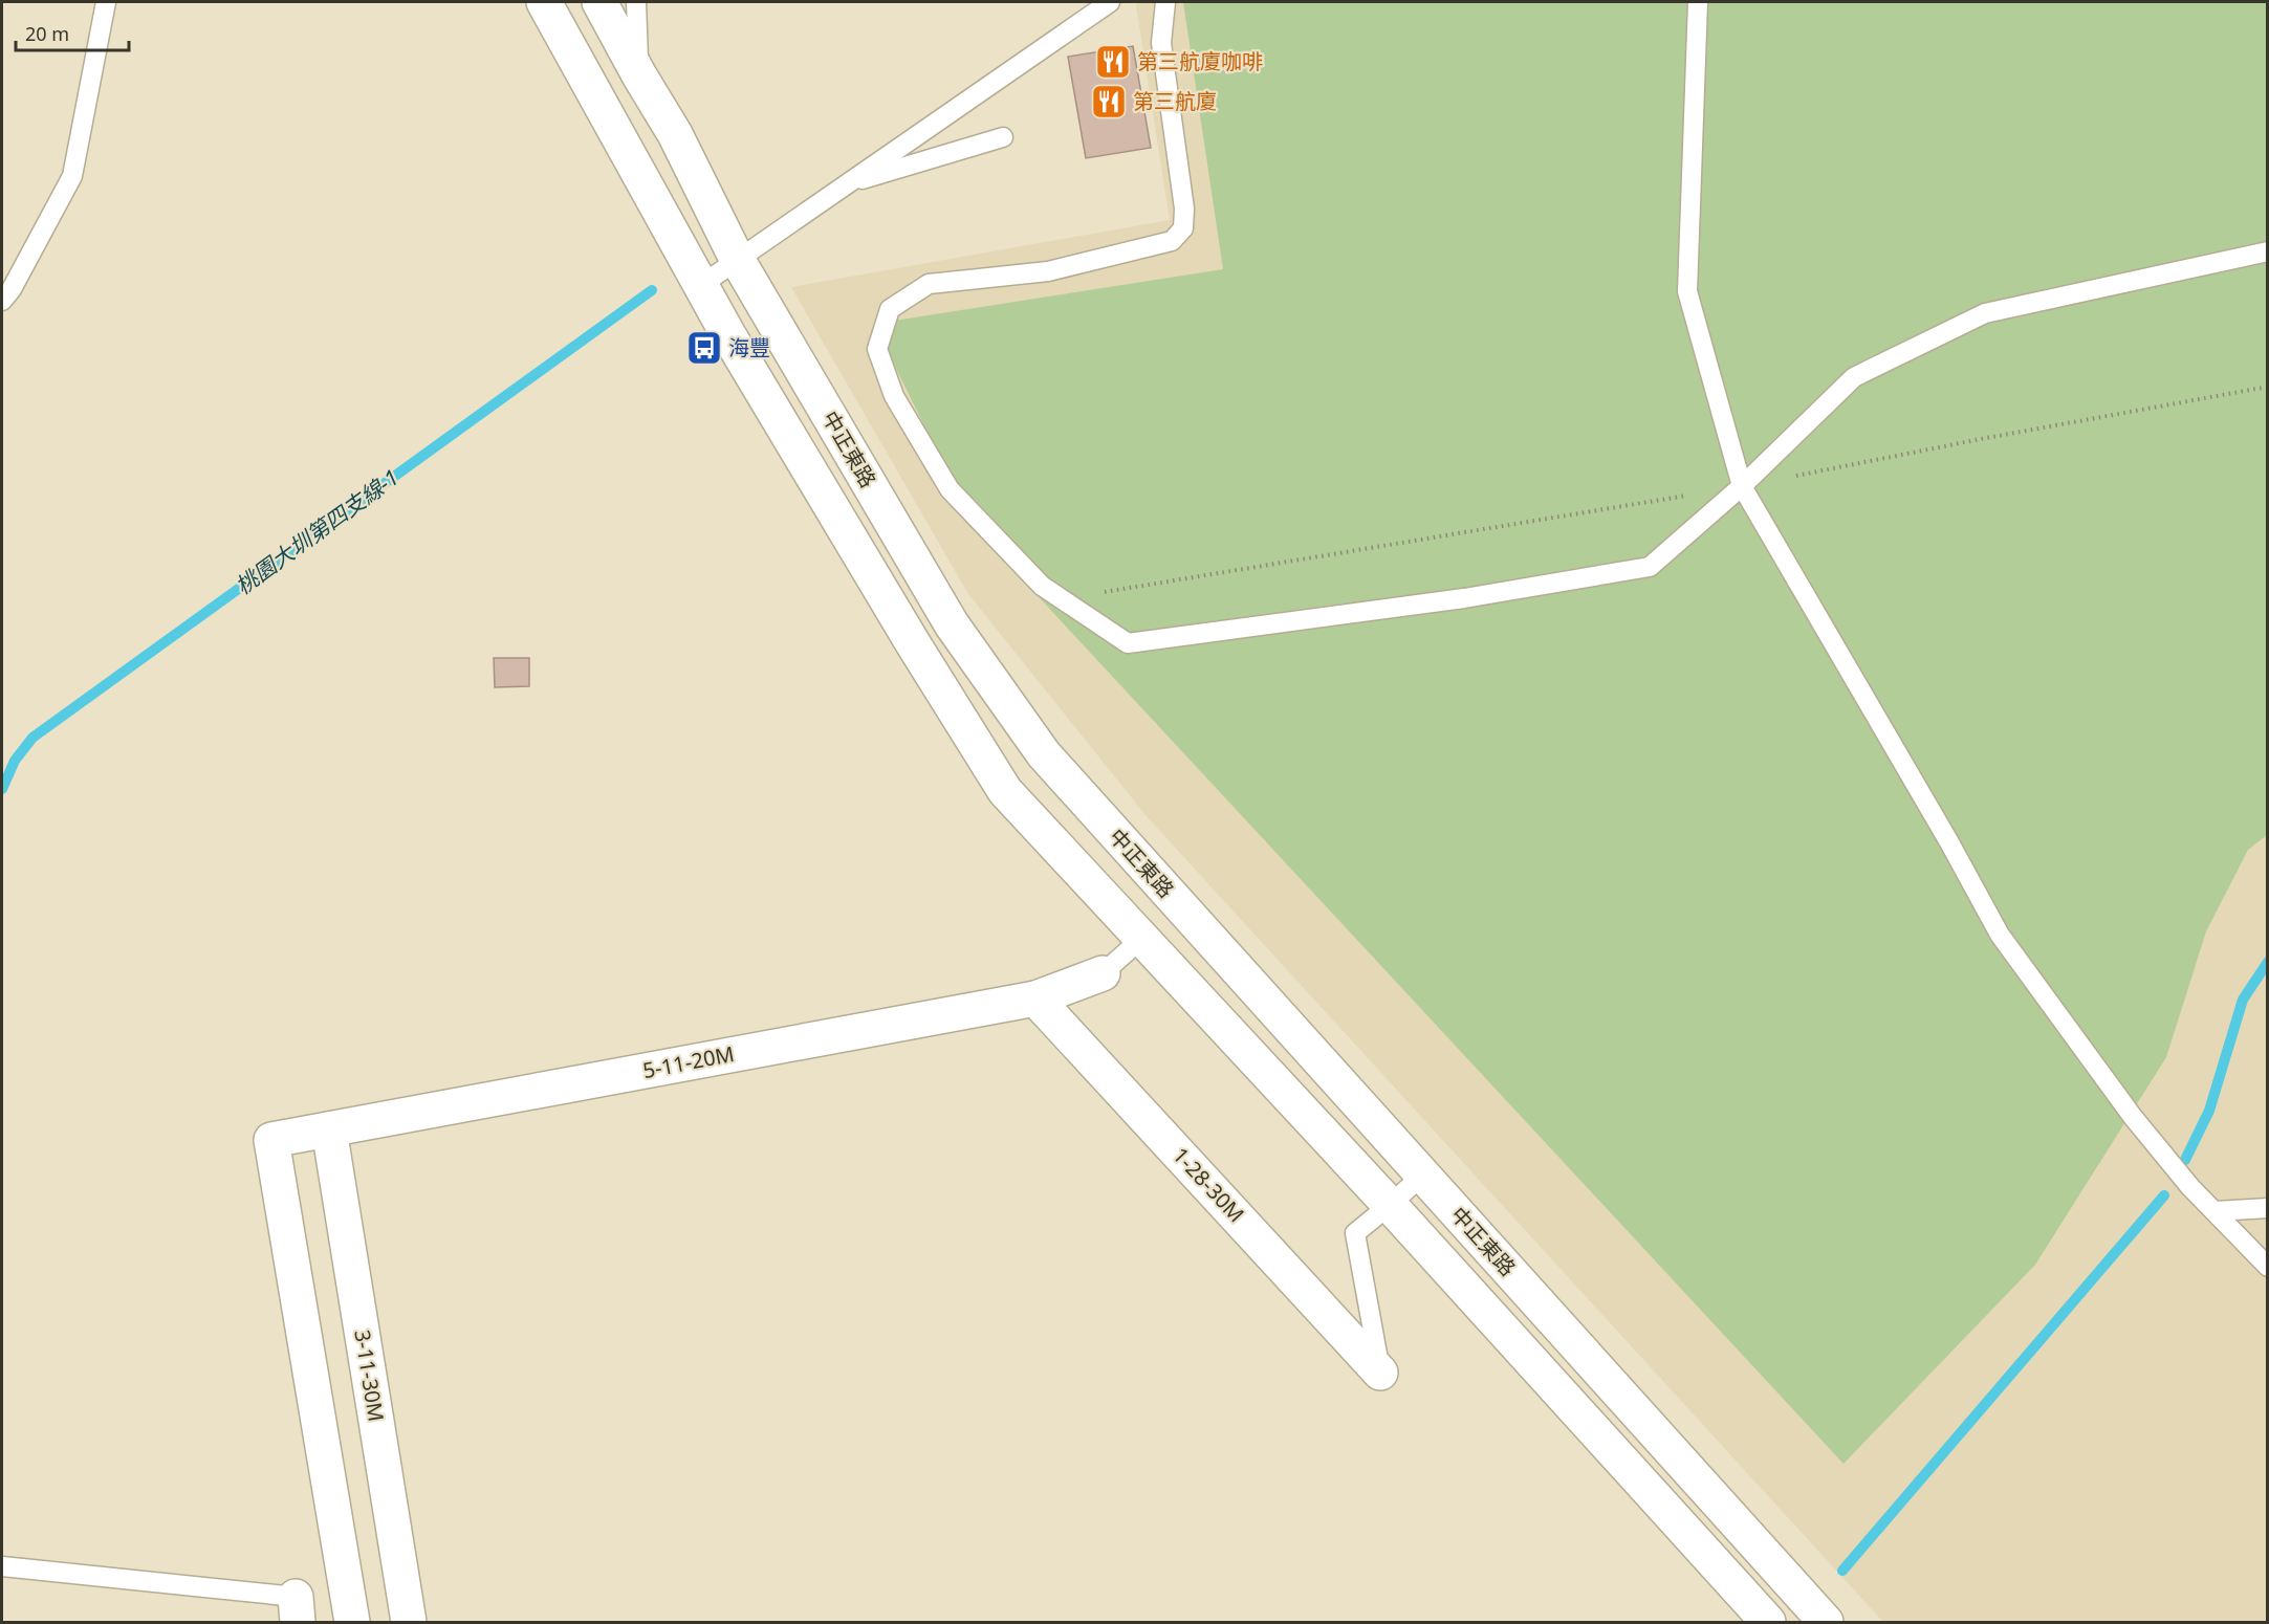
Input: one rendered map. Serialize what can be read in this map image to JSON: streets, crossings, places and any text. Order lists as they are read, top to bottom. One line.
{"streets":{"main road":["中正東路","5-11-20M","1-28-30M","3-11-30M"]},"crossings":[["5-11-20M","1-28-30M"],["5-11-20M","3-11-30M"]],"water":["桃園大圳第四支線-1"],"places":{"restaurant":["第三航廈咖啡","第三航廈"],"bus stop":["海豐"]},"scale_bar":"20 m"}
